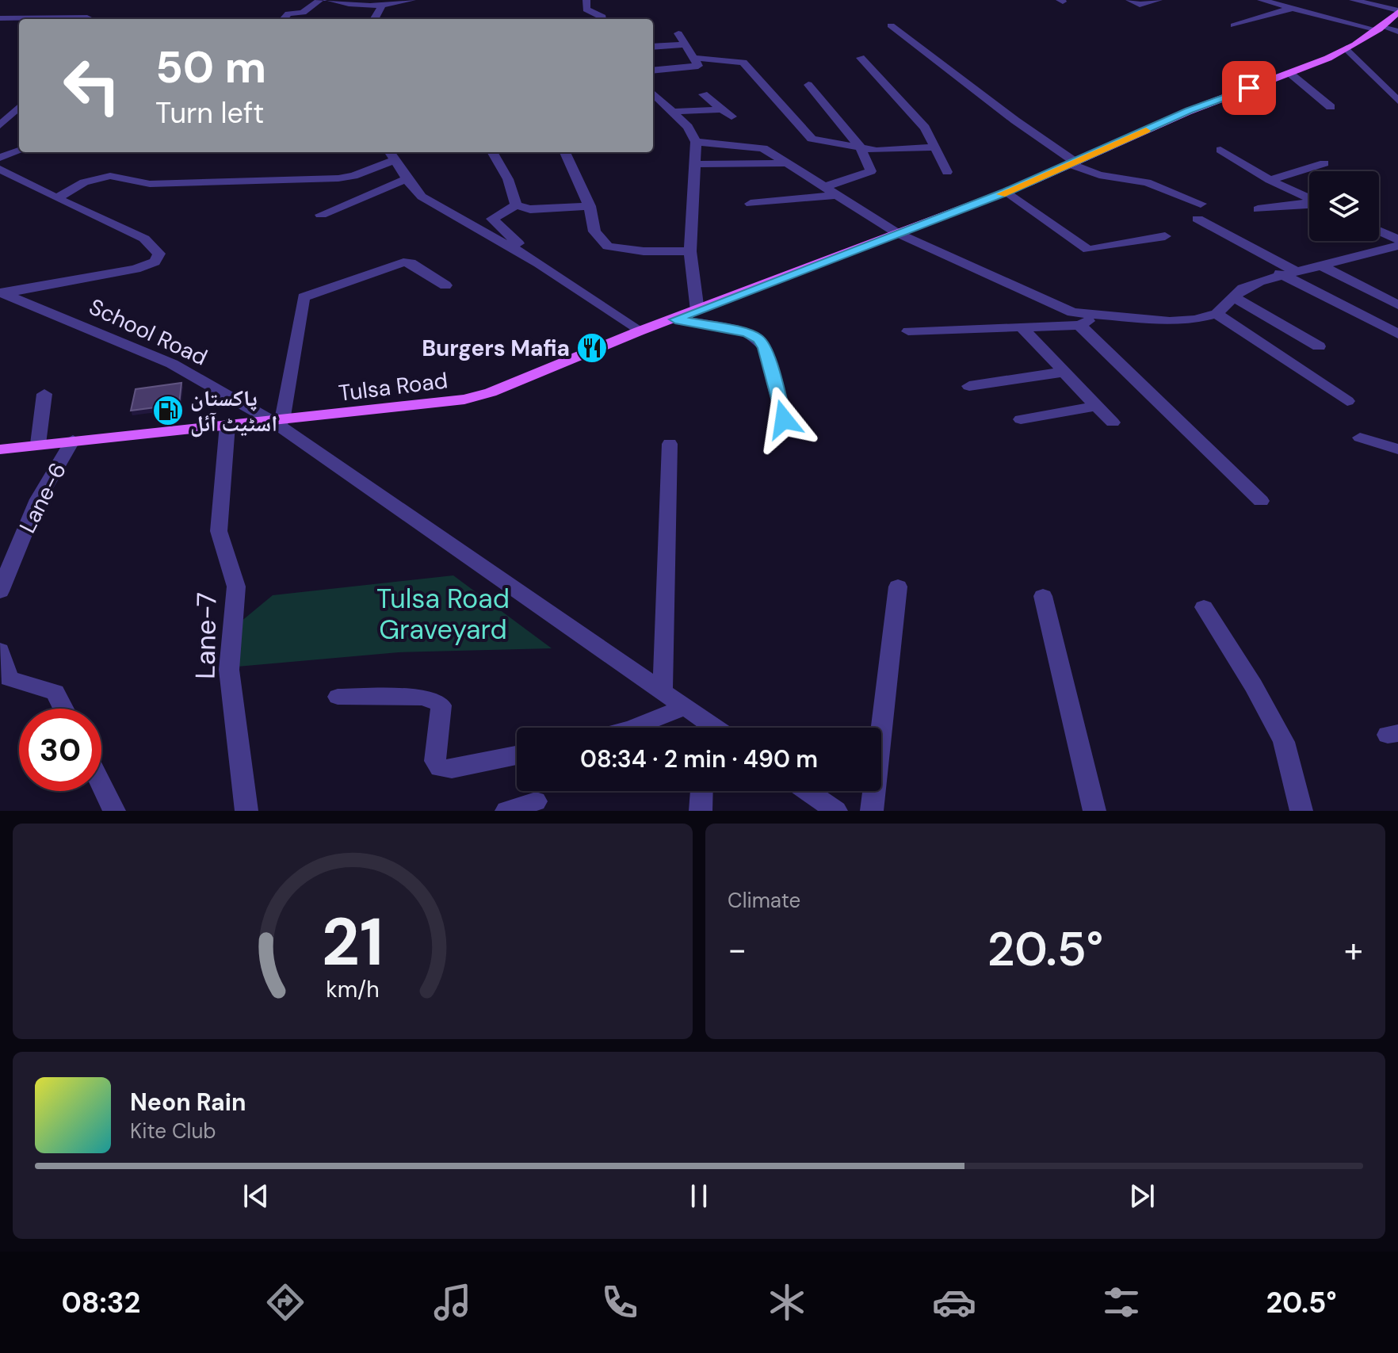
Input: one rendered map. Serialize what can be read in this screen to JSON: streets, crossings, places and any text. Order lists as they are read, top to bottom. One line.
{"streets":{"main road":["Tulsa Road"],"street":["School Road","Lane-6","Lane-7"]},"crossings":[["School Road","Tulsa Road"],["Tulsa Road","Lane-6"],["Tulsa Road","Lane-7"]],"parks":["Tulsa Road Graveyard"],"places":{"restaurant":["Burgers Mafia"],"fuel station":["پاکستان اسٹیٹ آئل"]},"page":{"turn":["50 m","Turn left"],"limit":"30","trip":"08:34 · 2 min · 490 m","tile":"Climate","heat":["−","20.5°","+"],"song":["Neon Rain","Kite Club"],"tabs":["08:32","20.5°"],"gauge":["21","km/h"]}}
